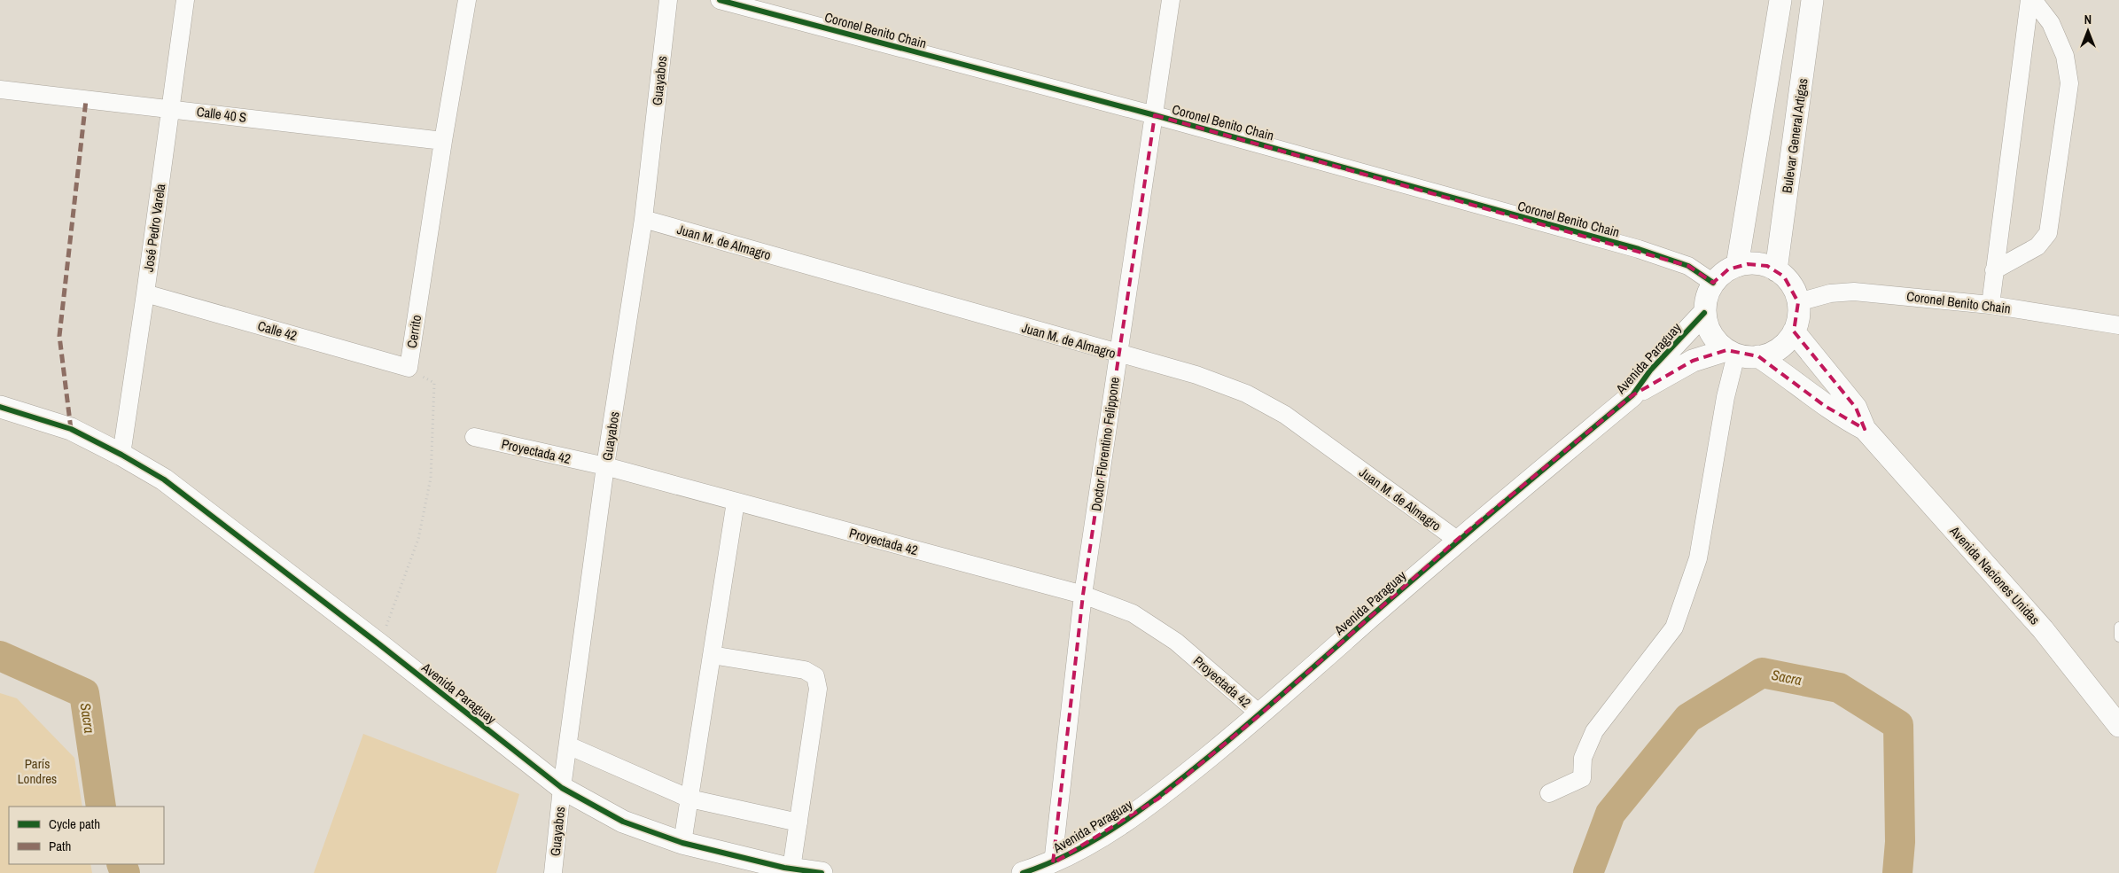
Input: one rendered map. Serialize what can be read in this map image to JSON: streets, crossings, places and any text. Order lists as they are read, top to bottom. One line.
{"streets":{"street":["Coronel Benito Chain","Guayabos","Calle 40 S","Bulevar General Artigas","José Pedro Varela","Juan M. de Almagro","Calle 42","Cerrito","Avenida Paraguay","Doctor Florentino Felippone","Proyectada 42","Avenida Naciones Unidas"]},"crossings":[["Coronel Benito Chain","Bulevar General Artigas"],["Coronel Benito Chain","Avenida Paraguay"],["Coronel Benito Chain","Doctor Florentino Felippone"],["Guayabos","Juan M. de Almagro"],["Guayabos","Avenida Paraguay"],["Guayabos","Proyectada 42"],["Calle 40 S","José Pedro Varela"],["Calle 40 S","Cerrito"],["Bulevar General Artigas","Avenida Paraguay"],["José Pedro Varela","Calle 42"],["José Pedro Varela","Avenida Paraguay"],["Juan M. de Almagro","Avenida Paraguay"],["Juan M. de Almagro","Doctor Florentino Felippone"],["Calle 42","Cerrito"],["Avenida Paraguay","Doctor Florentino Felippone"],["Avenida Paraguay","Proyectada 42"],["Doctor Florentino Felippone","Proyectada 42"]],"water":["Sacra"],"parks":["París Londres"],"legend":["Cycle path","Path"],"north":"top"}
